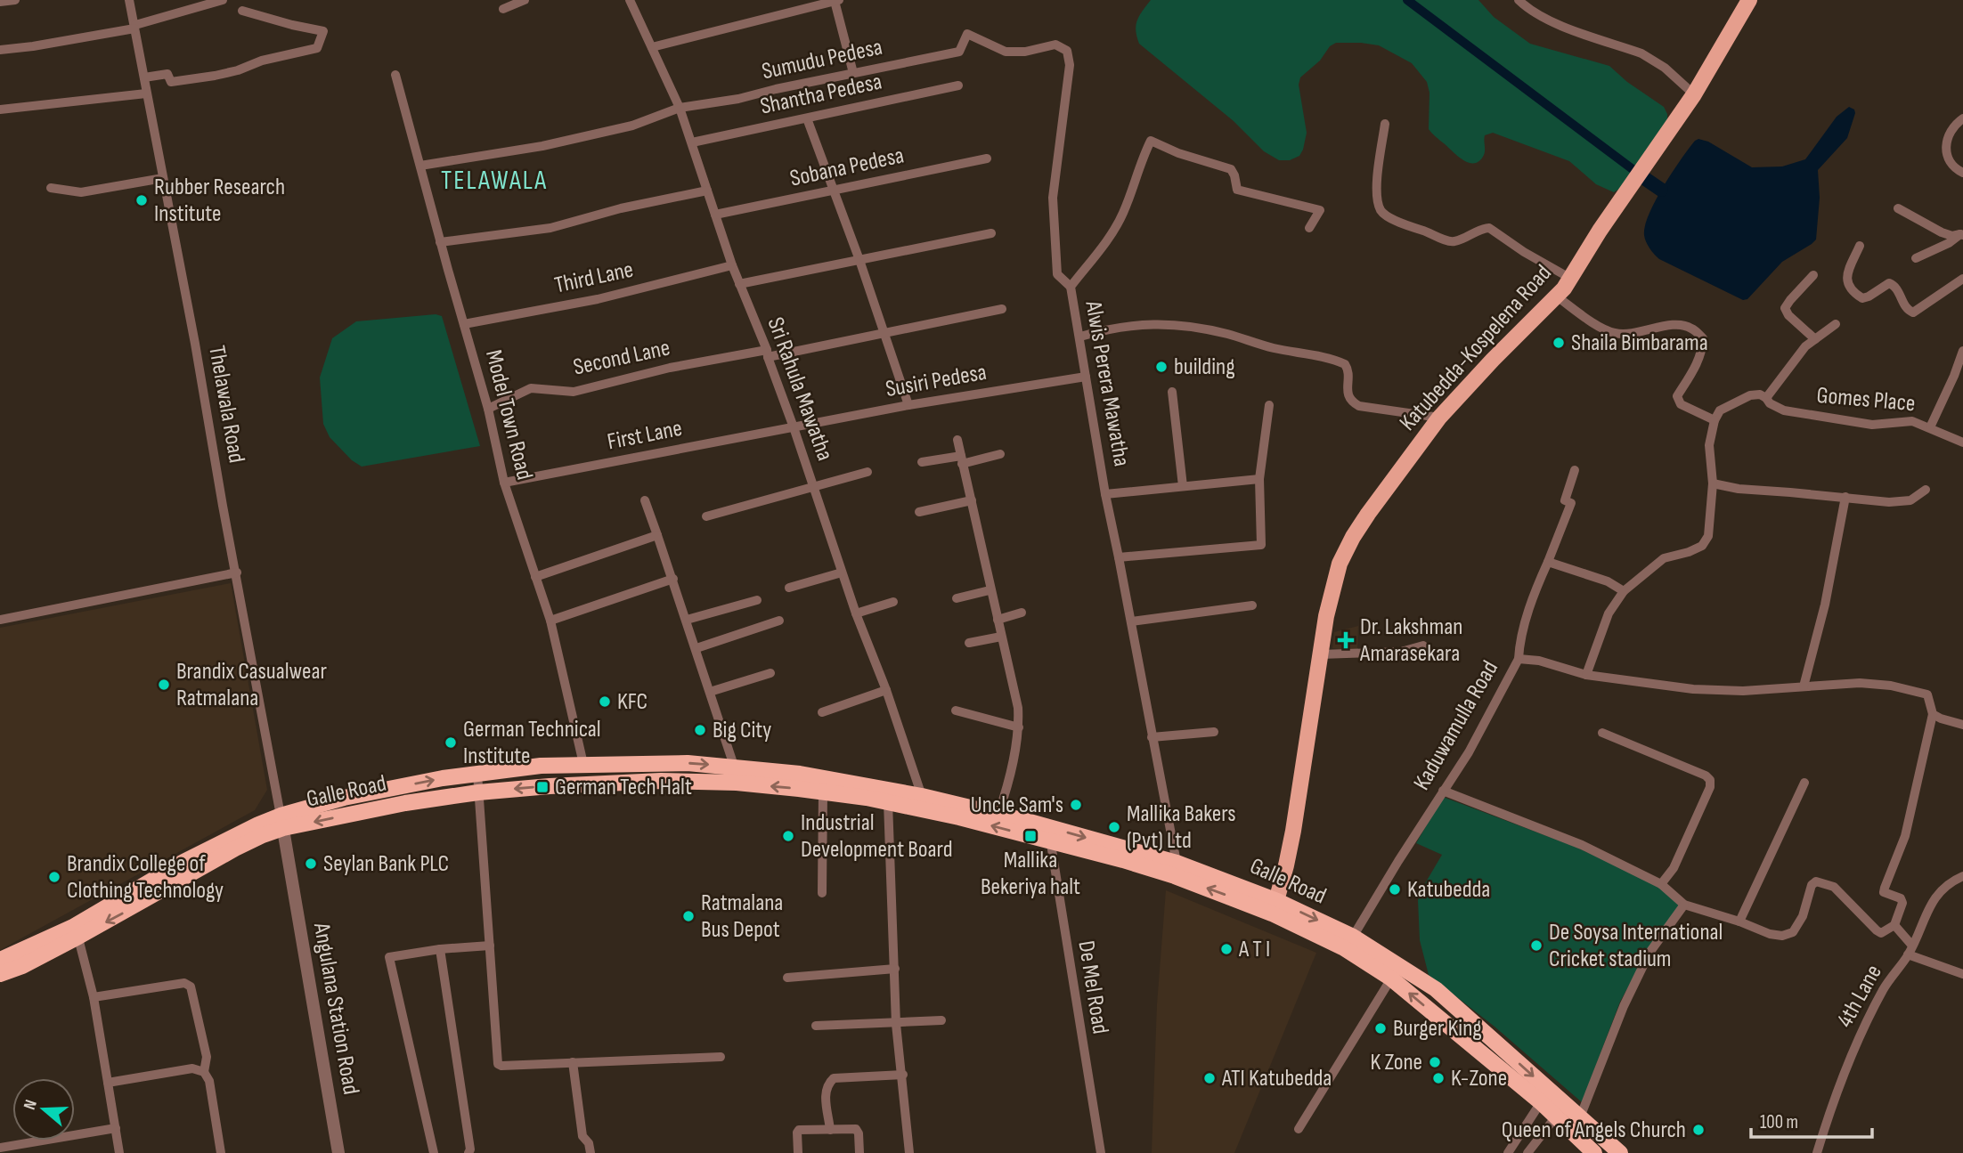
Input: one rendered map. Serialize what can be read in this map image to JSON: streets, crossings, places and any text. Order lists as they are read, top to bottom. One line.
{"streets":{"highway":["Galle Road"],"main road":["Katubedda-Kospelena Road"],"street":["Sumudu Pedesa","Shantha Pedesa","Sobana Pedesa","Third Lane","Second Lane","Susiri Pedesa","Alwis Perera Mawatha","Sri Rahula Mawatha","Gomes Place","Thelawala Road","Model Town Road","First Lane","Kaduwamulla Road","De Mel Road","4th Lane","Angulana Station Road"]},"crossings":[["Sumudu Pedesa","Alwis Perera Mawatha"],["Sumudu Pedesa","Sri Rahula Mawatha"],["Sumudu Pedesa","Model Town Road"],["Shantha Pedesa","Sri Rahula Mawatha"],["Sobana Pedesa","Sri Rahula Mawatha"],["Third Lane","Sri Rahula Mawatha"],["Third Lane","Model Town Road"],["Katubedda-Kospelena Road","Galle Road"],["Second Lane","Sri Rahula Mawatha"],["Second Lane","Model Town Road"],["Susiri Pedesa","Alwis Perera Mawatha"],["Susiri Pedesa","Sri Rahula Mawatha"],["Susiri Pedesa","First Lane"],["Alwis Perera Mawatha","Galle Road"],["Sri Rahula Mawatha","First Lane"],["Sri Rahula Mawatha","Galle Road"],["Thelawala Road","Galle Road"],["Thelawala Road","Angulana Station Road"],["Model Town Road","First Lane"],["Model Town Road","Galle Road"],["Kaduwamulla Road","Galle Road"],["Galle Road","De Mel Road"],["Galle Road","Angulana Station Road"]],"districts":["TELAWALA"],"places":{"other":["Rubber Research Institute","Shaila Bimbarama","building","Brandix Casualwear Ratmalana","KFC","Big City","German Technical Institute","Uncle Sam's","Mallika Bakers (Pvt) Ltd","Industrial Development Board","Seylan Bank PLC","Brandix College of Clothing Technology","Katubedda","Ratmalana Bus Depot","De Soysa International Cricket stadium","A T I","Burger King","K Zone","ATI Katubedda","K-Zone","Queen of Angels Church"],"health":["Dr. Lakshman Amarasekara"],"transit":["German Tech Halt","Mallika Bekeriya halt"]},"scale_bar":"100 m","north":"left"}
